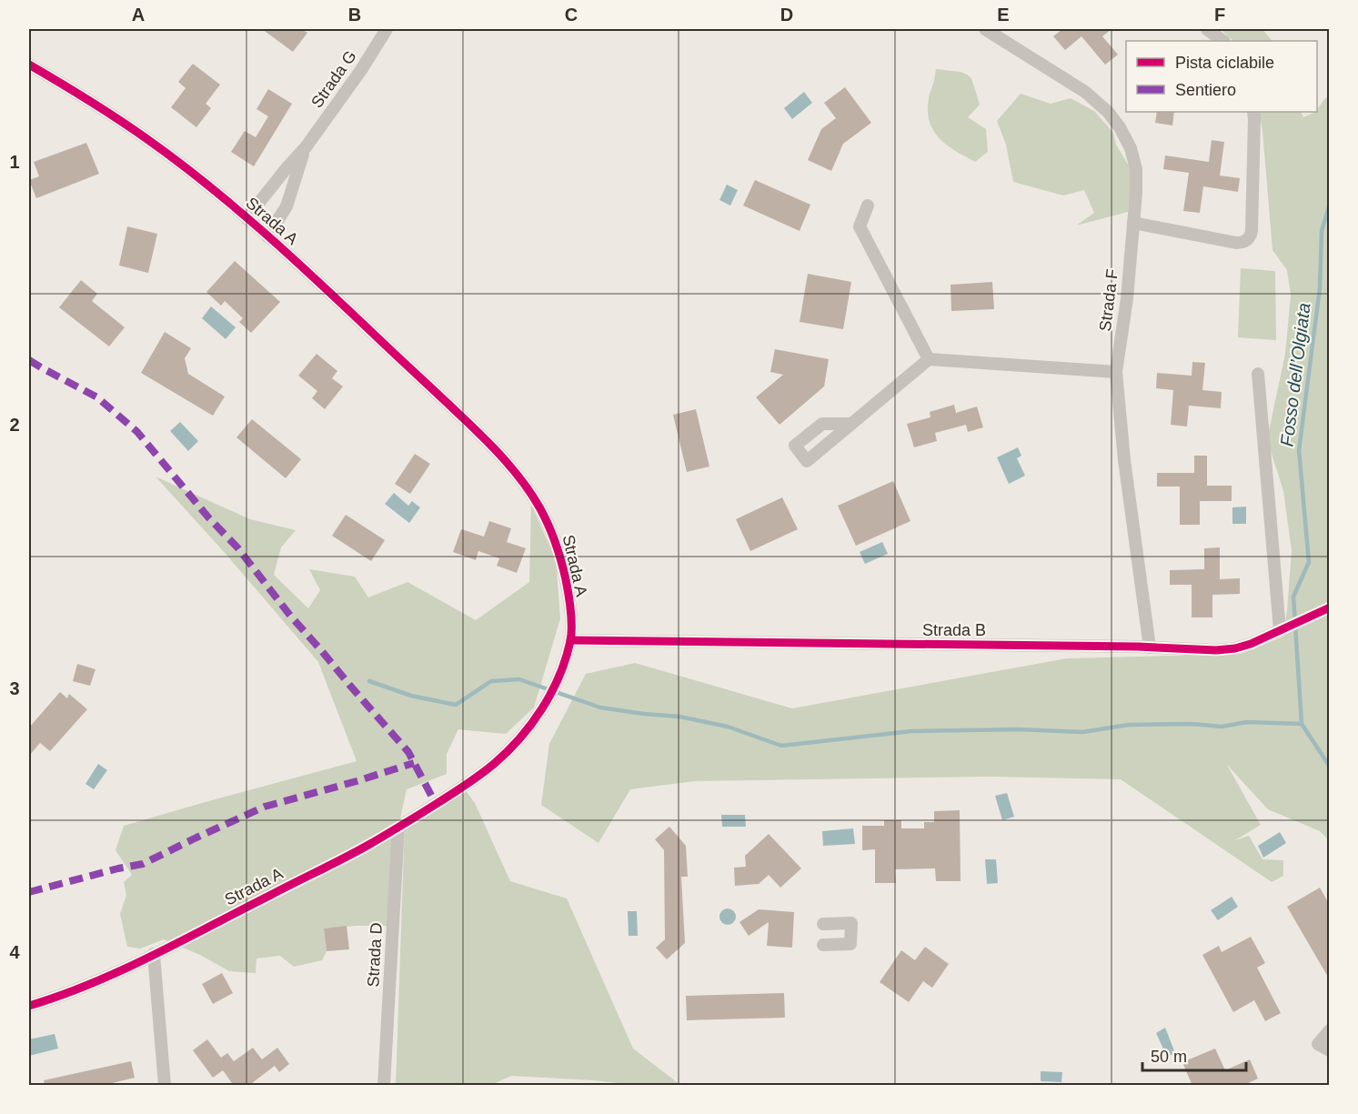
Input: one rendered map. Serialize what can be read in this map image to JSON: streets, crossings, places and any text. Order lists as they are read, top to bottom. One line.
{"streets":{"street":["Strada G","Strada A","Strada F","Strada B","Strada D"]},"crossings":[["Strada G","Strada A"],["Strada A","Strada B"],["Strada A","Strada D"],["Strada F","Strada B"]],"water":["Fosso dell’Olgiata"],"legend":["Pista ciclabile","Sentiero"],"scale_bar":"50 m","grid":{"columns":["A","B","C","D","E","F"],"rows":["1","2","3","4"]}}
